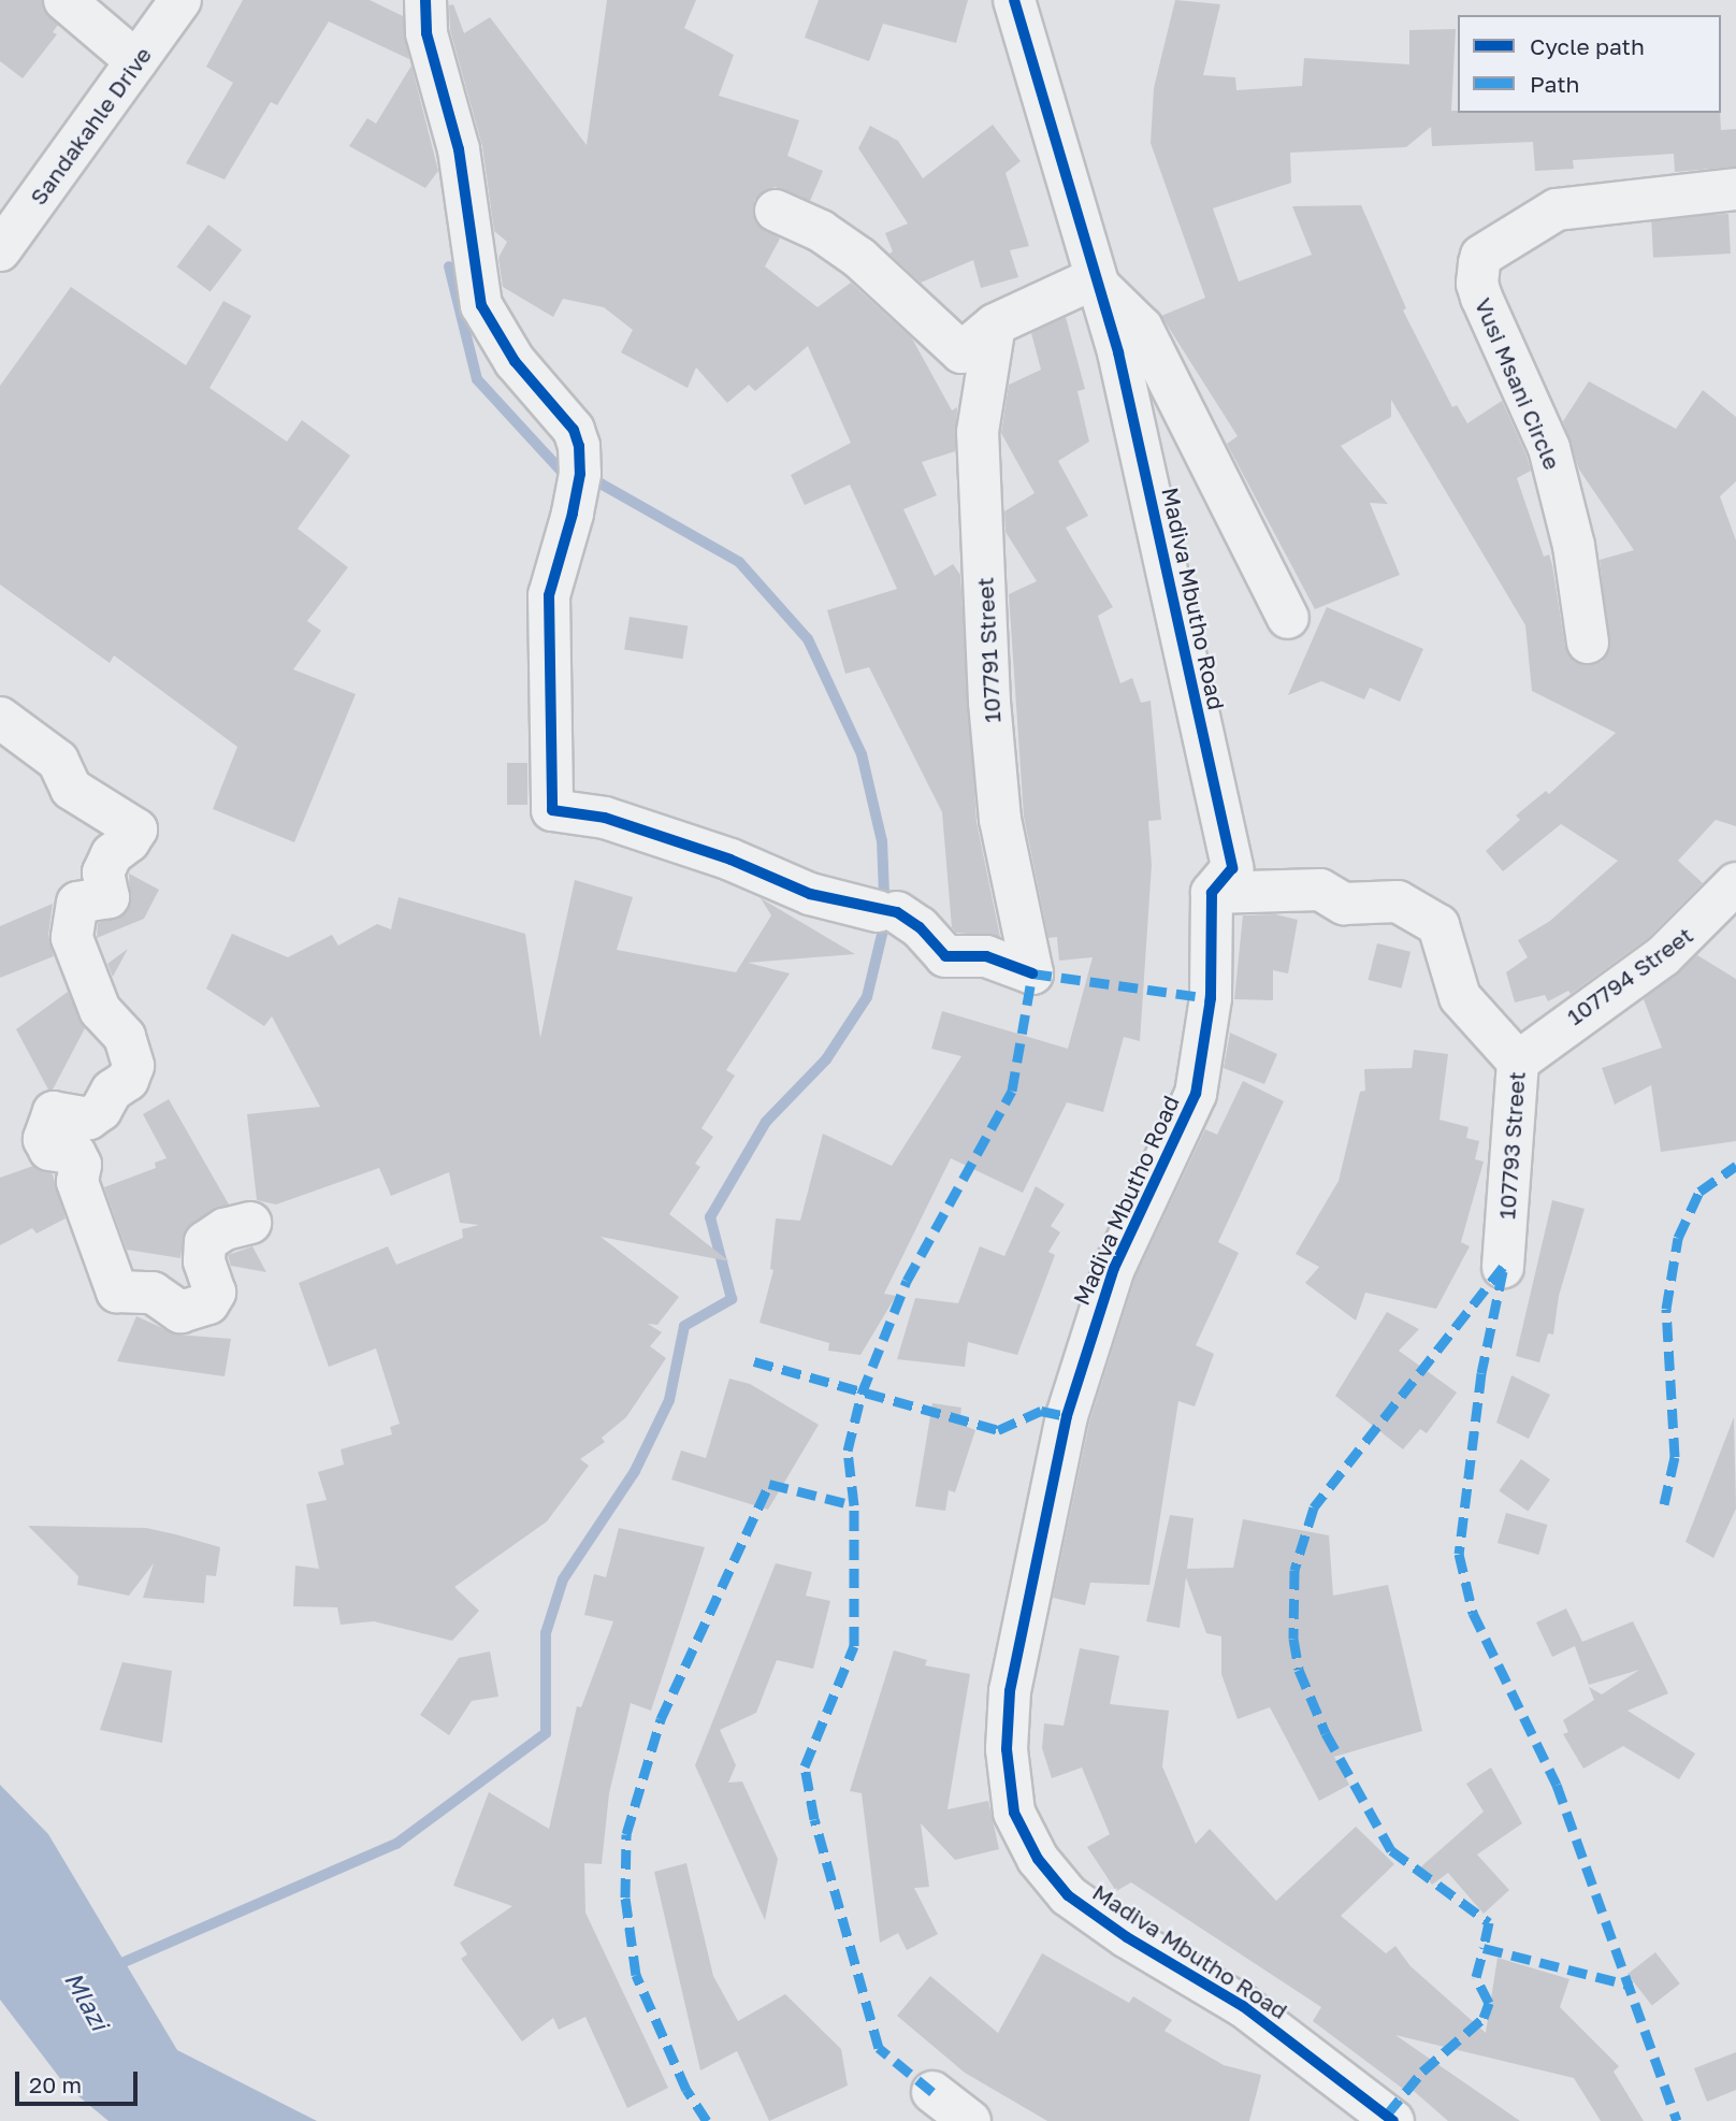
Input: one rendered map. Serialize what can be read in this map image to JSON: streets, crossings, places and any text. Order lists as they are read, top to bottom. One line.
{"streets":{"street":["Sandakahle Drive","Vusi Msani Circle","Madiva Mbutho Road","107791 Street","107794 Street","107793 Street"]},"crossings":[["Madiva Mbutho Road","107793 Street"],["107794 Street","107793 Street"]],"water":["Mlazi"],"legend":["Cycle path","Path"],"scale_bar":"20 m"}
